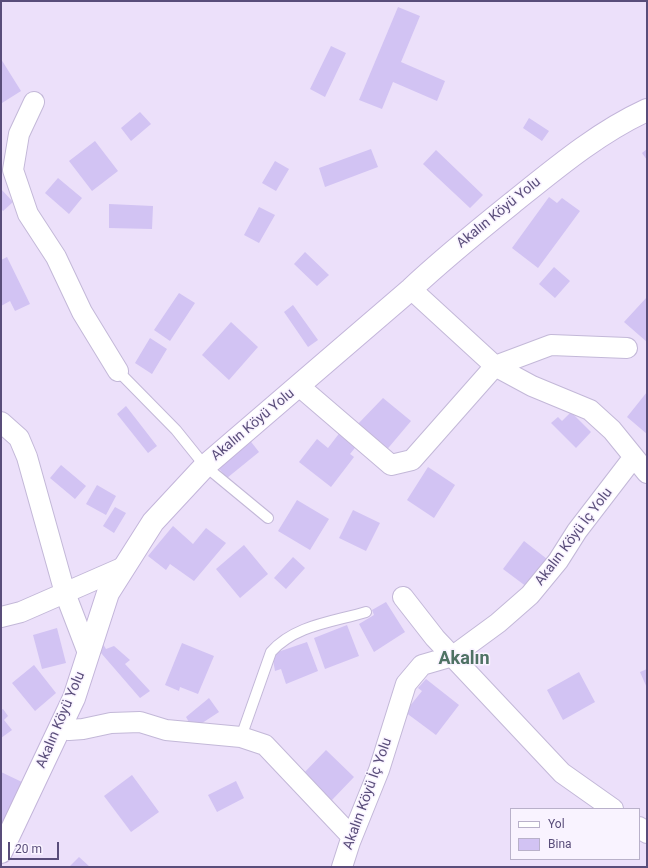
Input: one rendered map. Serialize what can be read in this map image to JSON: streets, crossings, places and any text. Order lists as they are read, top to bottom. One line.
{"streets":{"street":["Akalın Köyü Yolu","Akalın Köyü İç Yolu"]},"districts":["Akalın"],"legend":["Yol","Bina"],"scale_bar":"20 m"}
